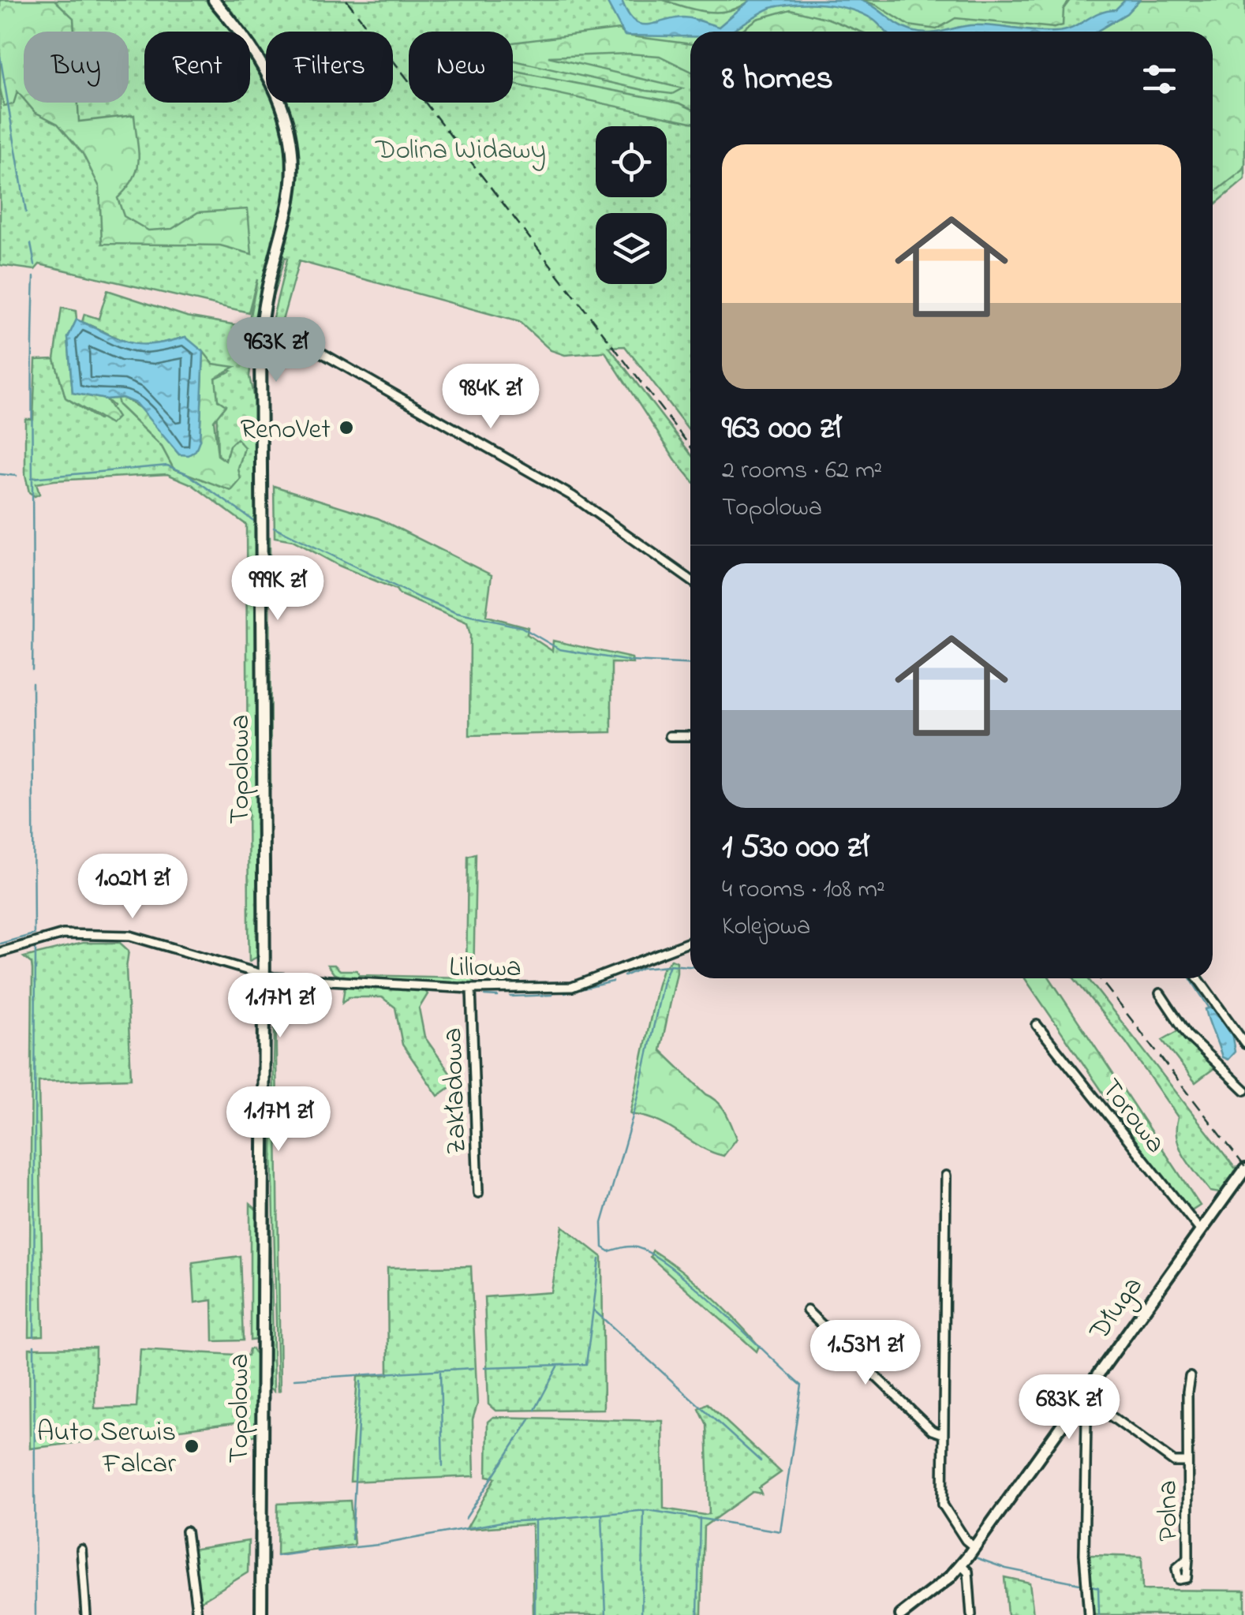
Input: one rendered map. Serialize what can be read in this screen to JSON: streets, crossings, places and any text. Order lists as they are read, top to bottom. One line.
{"streets":{"main road":["Topolowa","Długa"],"street":["Liliowa","Zakładowa","Torowa","Polna"]},"crossings":[["Topolowa","Liliowa"],["Liliowa","Zakładowa"],["Torowa","Długa"],["Długa","Polna"]],"parks":["Dolina Widawy"],"places":["RenoVet","Auto Serwis Falcar"],"page":{"chip":["Buy","Rent","Filters","New"],"heading":"8 homes","list":[{"name":"963 000 zł","note":"2 rooms · 62 m² · Topolowa"},{"name":"1 530 000 zł","note":"4 rooms · 108 m² · Kolejowa"}],"price":["963K zł","984K zł","999K zł","1.02M zł","1.17M zł","1.17M zł","1.53M zł","683K zł"]}}
